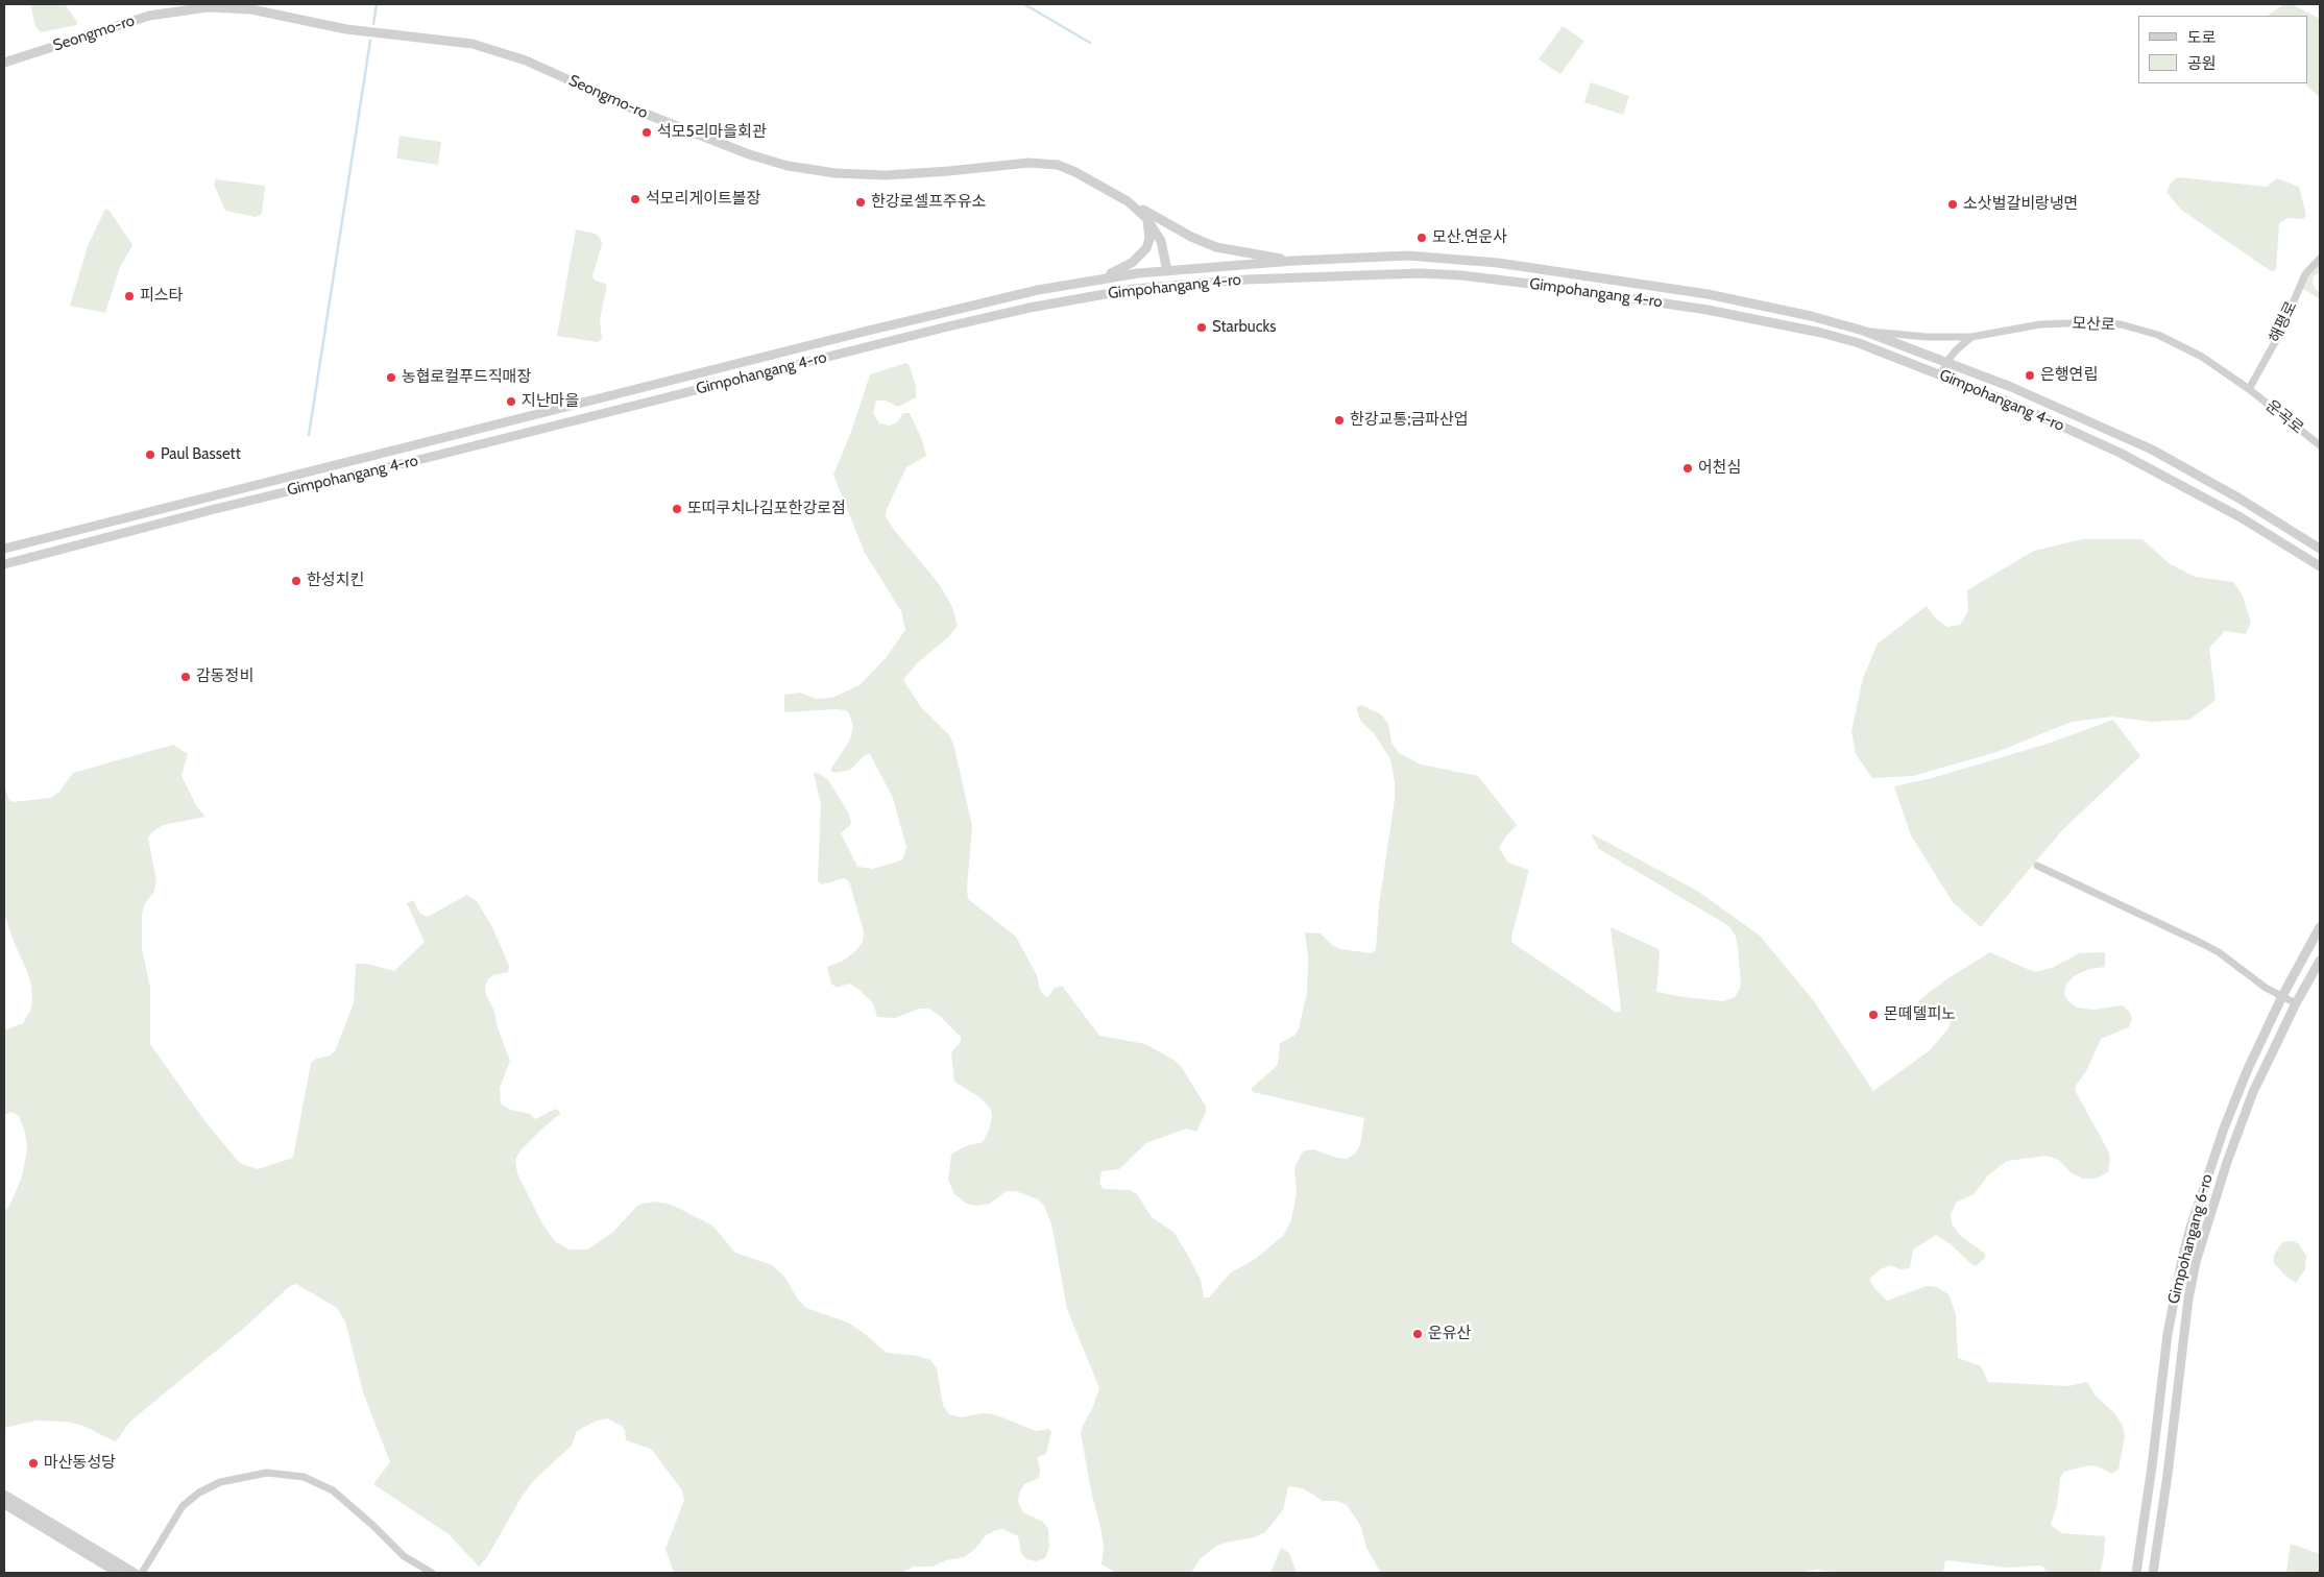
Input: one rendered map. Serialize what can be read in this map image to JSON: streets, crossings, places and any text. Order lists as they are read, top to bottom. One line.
{"streets":{"street":["Seongmo-ro","Gimpohangang 4-ro","해평로","모산로","운곡로","Gimpohangang 6-ro"]},"crossings":[["Seongmo-ro","Gimpohangang 4-ro"],["Gimpohangang 4-ro","모산로"],["해평로","모산로"],["해평로","운곡로"],["모산로","운곡로"]],"places":["석모5리마을회관","석모리게이트볼장","한강로셀프주유소","소삿벌갈비랑냉면","모산.연운사","피스타","Starbucks","은행연립","농협로컬푸드직매장","지난마을","한강교통;금파산업","Paul Bassett","어천심","또띠쿠치나김포한강로점","한성치킨","감동정비","몬떼델피노","운유산","마산동성당"],"legend":["도로","공원"]}
